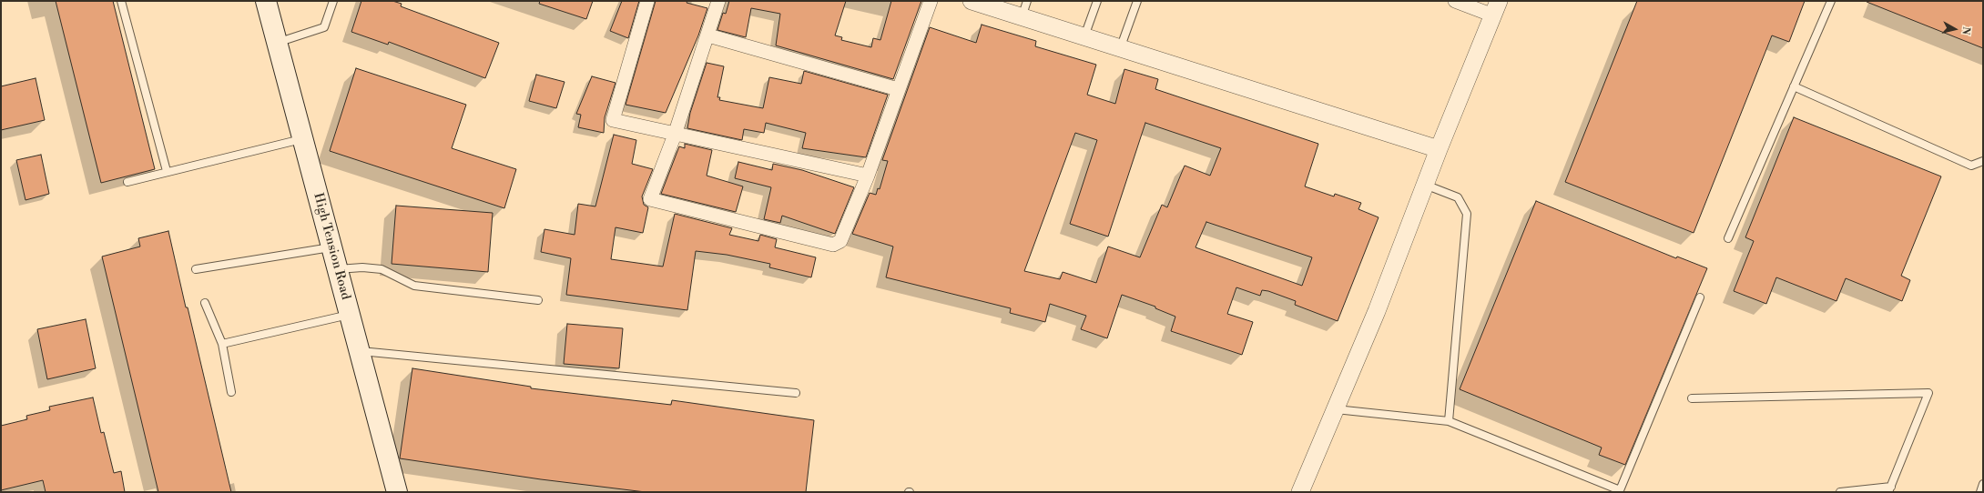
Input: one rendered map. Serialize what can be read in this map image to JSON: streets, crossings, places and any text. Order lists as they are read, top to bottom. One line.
{"streets":{"main road":["High Tension Road"]},"north":"right"}
